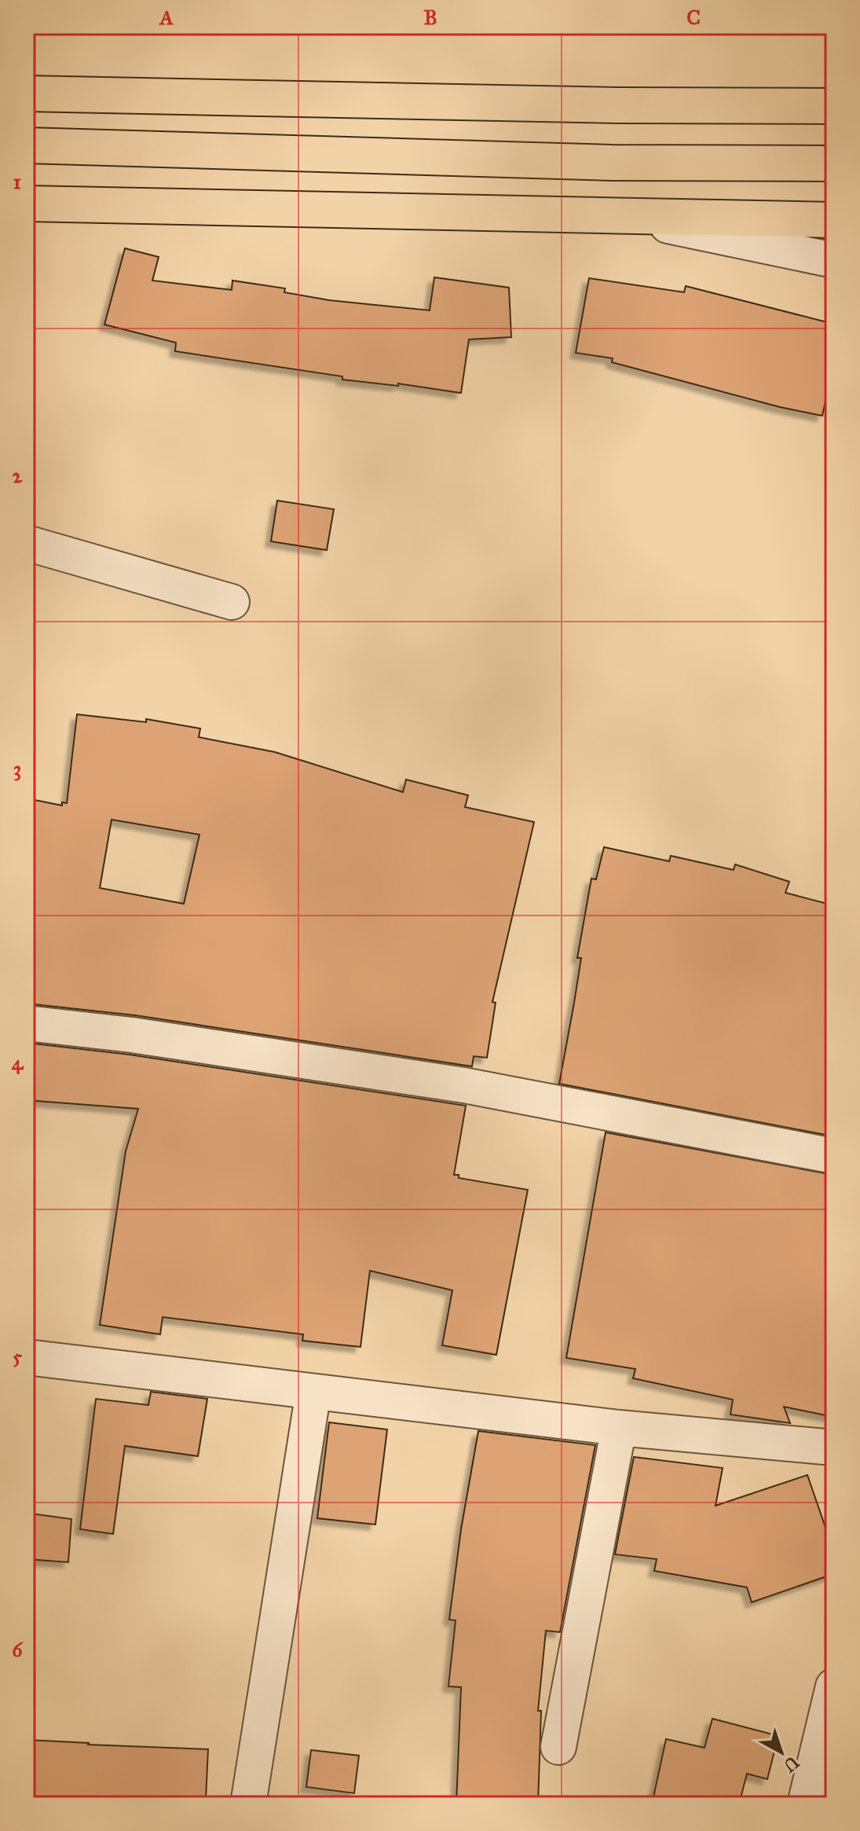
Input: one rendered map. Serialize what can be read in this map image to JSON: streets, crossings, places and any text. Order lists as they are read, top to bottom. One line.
{"north":"bottom right","grid":{"columns":["A","B","C"],"rows":["1","2","3","4","5","6"]}}
